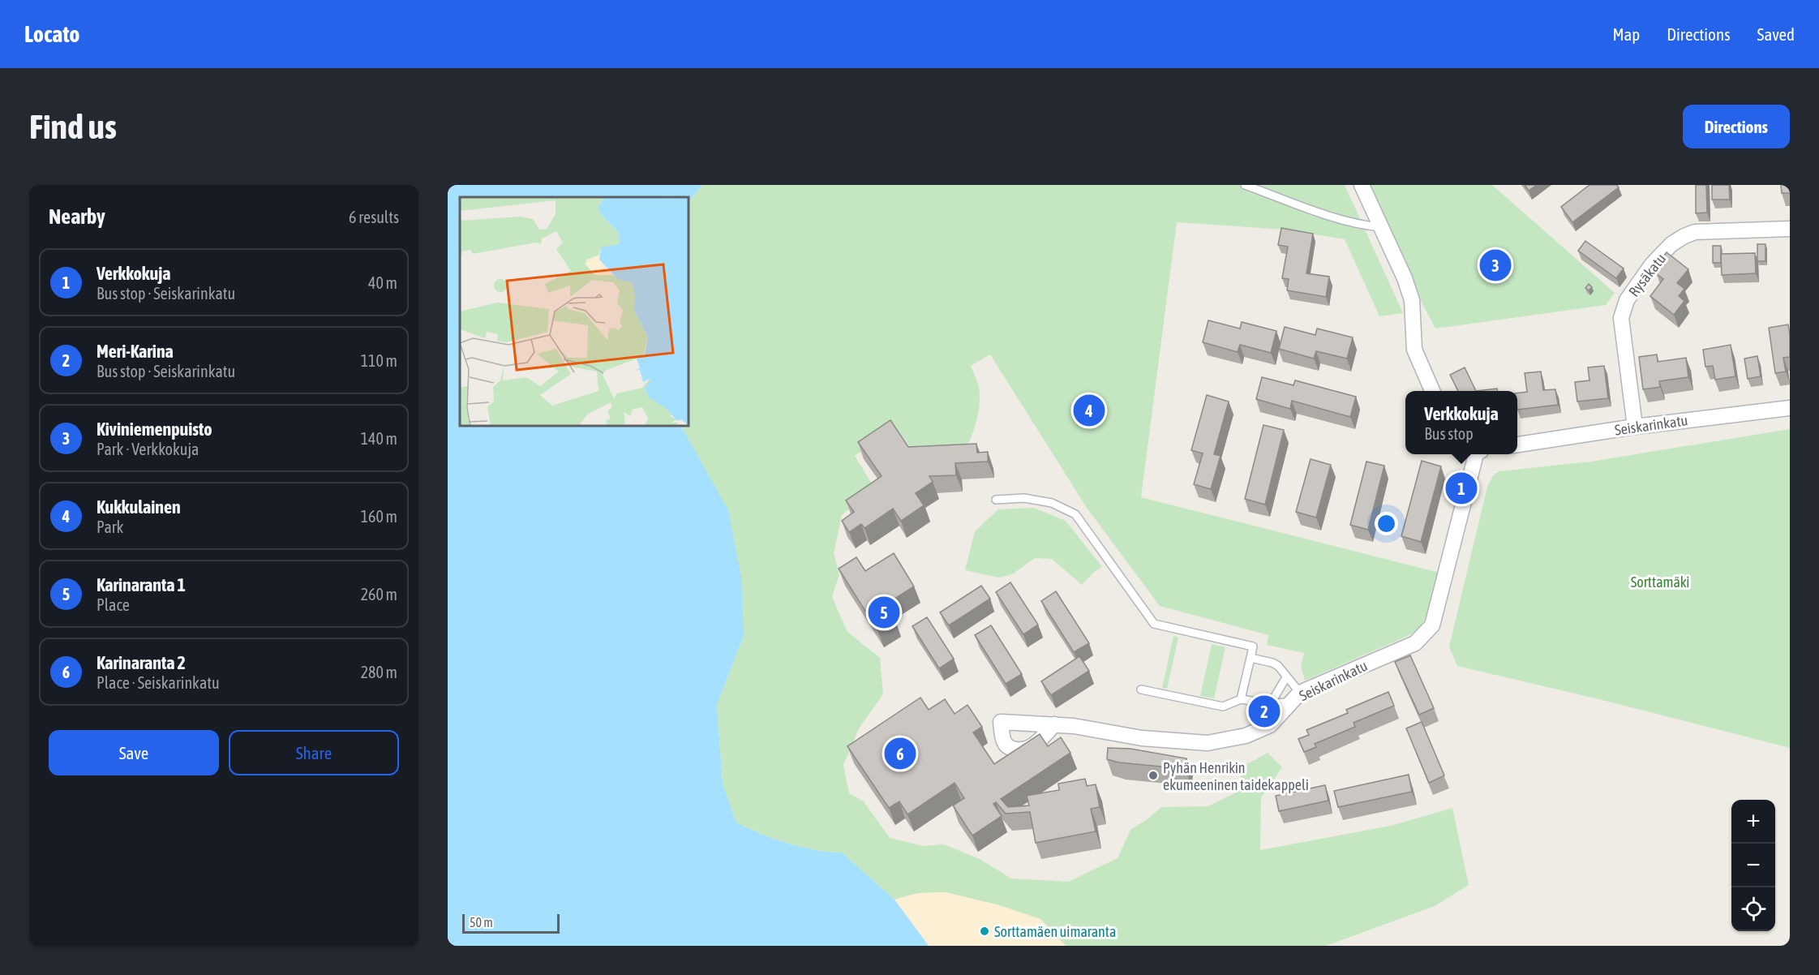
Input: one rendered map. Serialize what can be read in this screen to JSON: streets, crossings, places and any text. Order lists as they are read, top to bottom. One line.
{"streets":{"street":["Rysäkatu","Seiskarinkatu"]},"crossings":[["Rysäkatu","Seiskarinkatu"]],"parks":["Sorttamäki"],"places":["Pyhän Henrikin ekumeeninen taidekappeli","Sorttamäen uimaranta"],"scale_bar":"50 m","page":{"header":"Locato","nav":["Map","Directions","Saved"],"buttons":["Directions",["Save","Share"]],"title":"Find us","heading":["Nearby","6 results"],"pins":["3","4","1","5","2","6"],"list":[{"mark":"1","name":"Verkkokuja","note":"Bus stop · Seiskarinkatu","value":"40 m"},{"mark":"2","name":"Meri-Karina","note":"Bus stop · Seiskarinkatu","value":"110 m"},{"mark":"3","name":"Kiviniemenpuisto","note":"Park · Verkkokuja","value":"140 m"},{"mark":"4","name":"Kukkulainen","note":"Park","value":"160 m"},{"mark":"5","name":"Karinaranta 1","note":"Place","value":"260 m"},{"mark":"6","name":"Karinaranta 2","note":"Place · Seiskarinkatu","value":"280 m"}],"popup":["Verkkokuja","Bus stop"],"map_buttons":["+","−"],"scale":"50 m"}}
